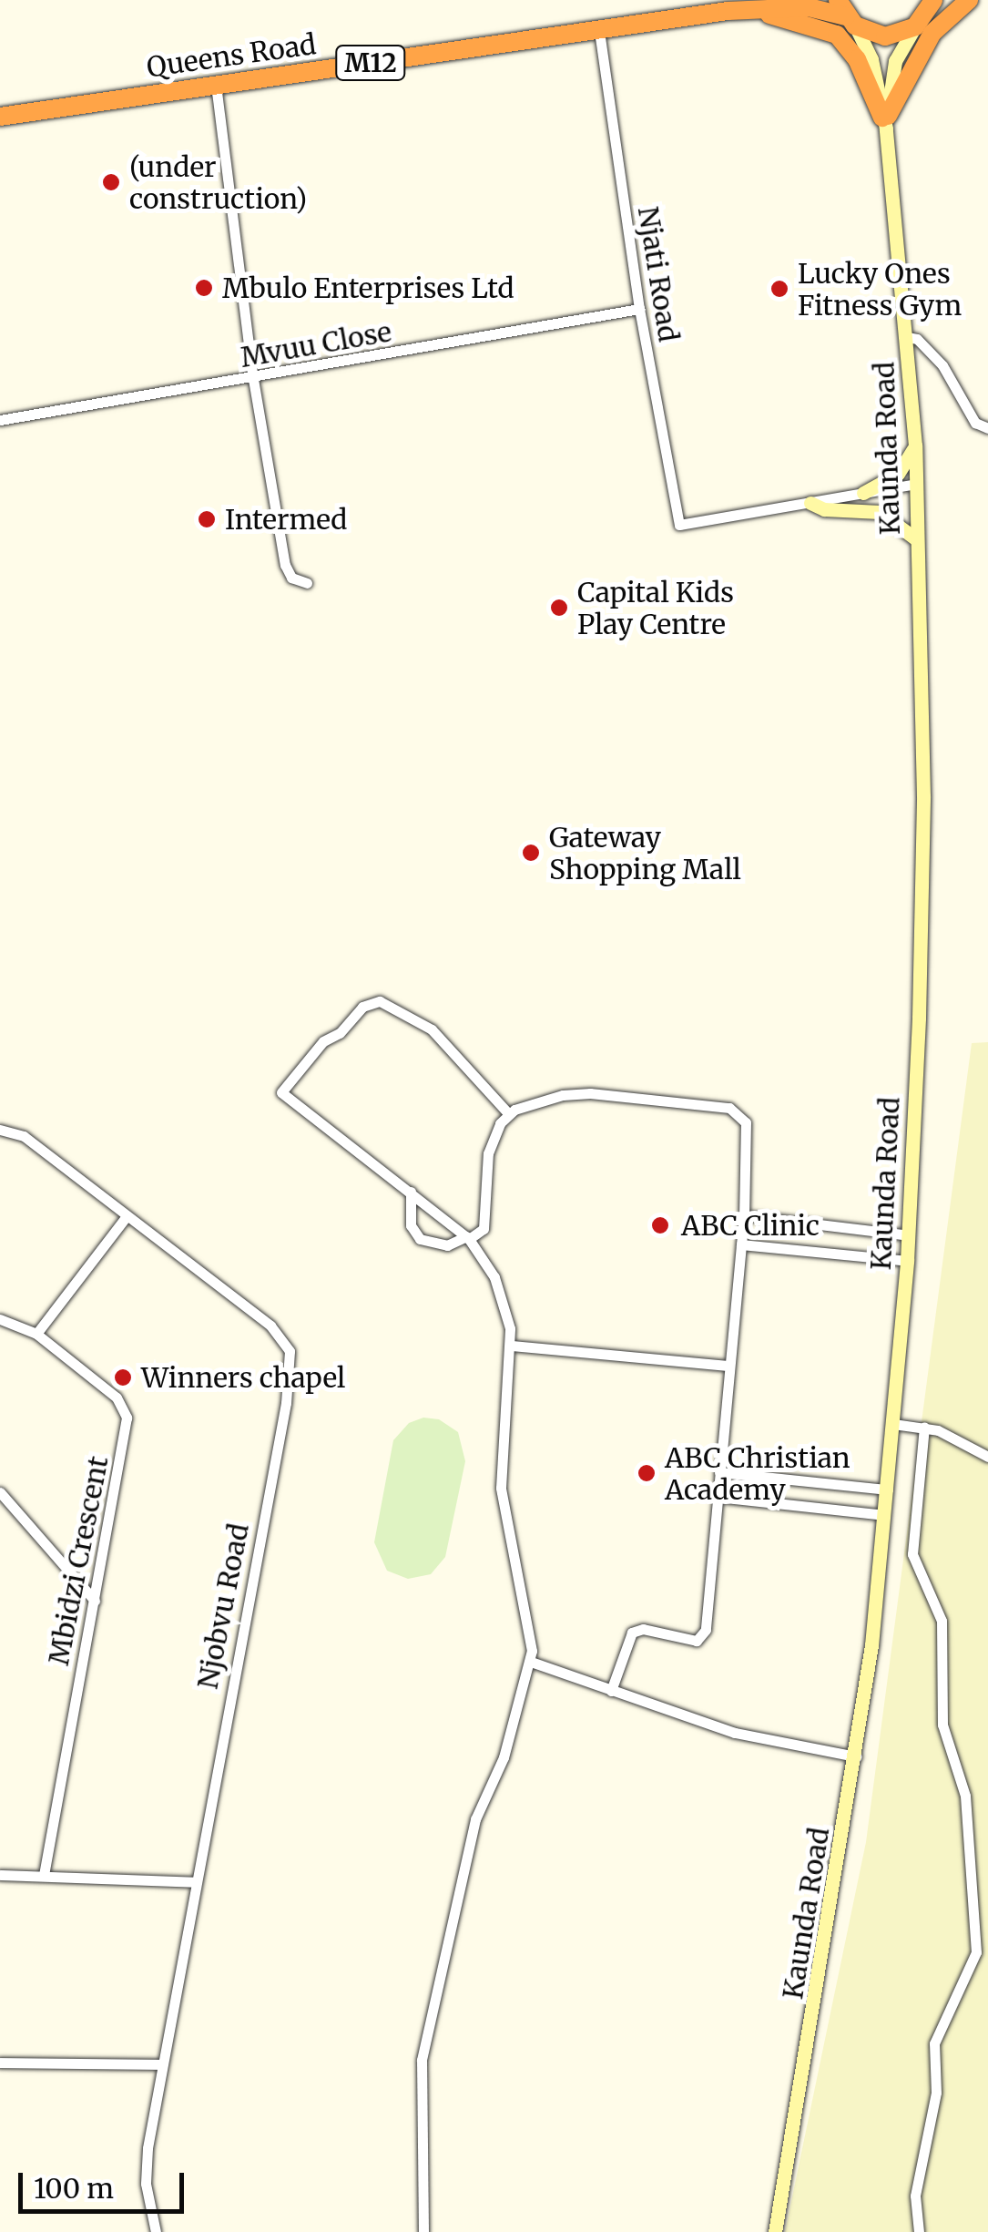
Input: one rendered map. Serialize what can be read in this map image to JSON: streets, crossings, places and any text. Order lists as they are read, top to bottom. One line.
{"streets":{"highway":["Queens Road","M12"],"main road":["Kaunda Road"],"street":["Njati Road","Mvuu Close","Mbidzi Crescent","Njobvu Road"]},"crossings":[["Queens Road","M12"],["Queens Road","Njati Road"],["M12","Kaunda Road"],["Njati Road","Mvuu Close"]],"places":["(under construction)","Mbulo Enterprises Ltd","Lucky Ones Fitness Gym","Intermed","Capital Kids Play Centre","Gateway Shopping Mall","ABC Clinic","Winners chapel","ABC Christian Academy"],"scale_bar":"100 m"}
